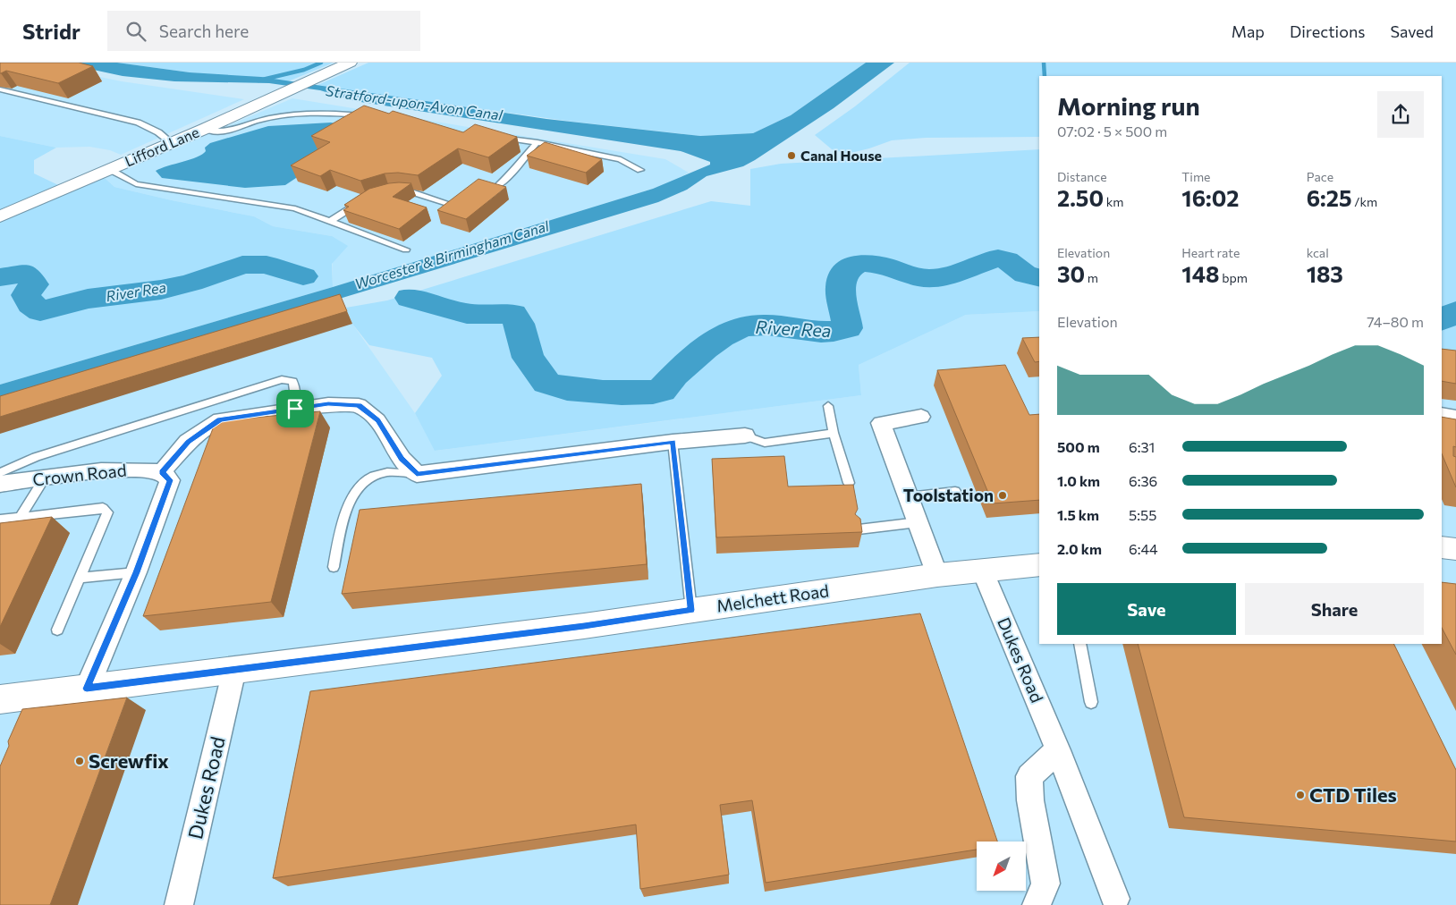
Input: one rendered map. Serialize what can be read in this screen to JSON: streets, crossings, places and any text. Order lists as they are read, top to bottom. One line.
{"streets":{"street":["Lifford Lane","Crown Road","Melchett Road","Dukes Road"]},"crossings":[["Melchett Road","Dukes Road"]],"water":["Stratford-upon-Avon Canal","Worcester & Birmingham Canal","River Rea"],"places":["Canal House","Toolstation","Screwfix","CTD Tiles"],"north":"bottom left","page":{"header":"Stridr","search":"Search here","nav":["Map","Directions","Saved"],"heading":["Morning run","07:02 · 5 × 500 m"],"stats":[["Distance","2.50 km"],["Time","16:02"],["Pace","6:25 /km"],["Elevation","30 m"],["Heart rate","148 bpm"],["kcal","183"]],"chart":["Elevation","74–80 m"],"list":[{"name":"500 m","note":"6:31"},{"name":"1.0 km","note":"6:36"},{"name":"1.5 km","note":"5:55"},{"name":"2.0 km","note":"6:44"}],"buttons":["Save","Share"]}}
